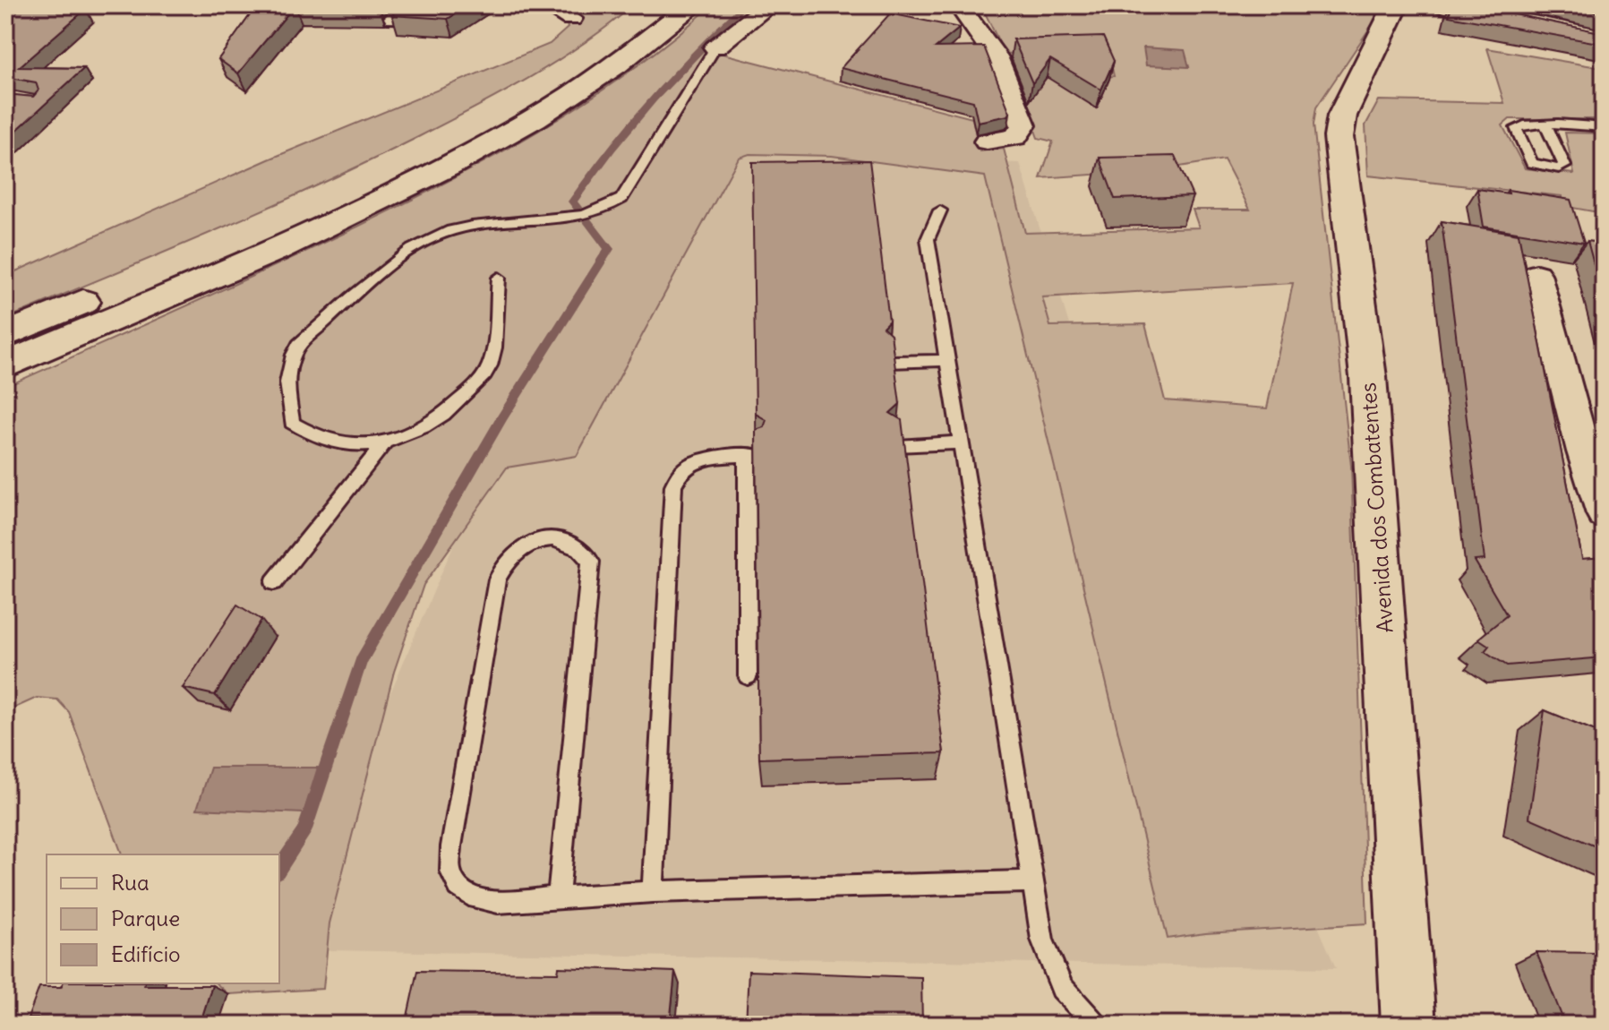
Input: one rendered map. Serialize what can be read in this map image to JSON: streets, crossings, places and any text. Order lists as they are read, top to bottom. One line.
{"streets":{"main road":["Avenida dos Combatentes"]},"legend":["Rua","Parque","Edifício"]}
